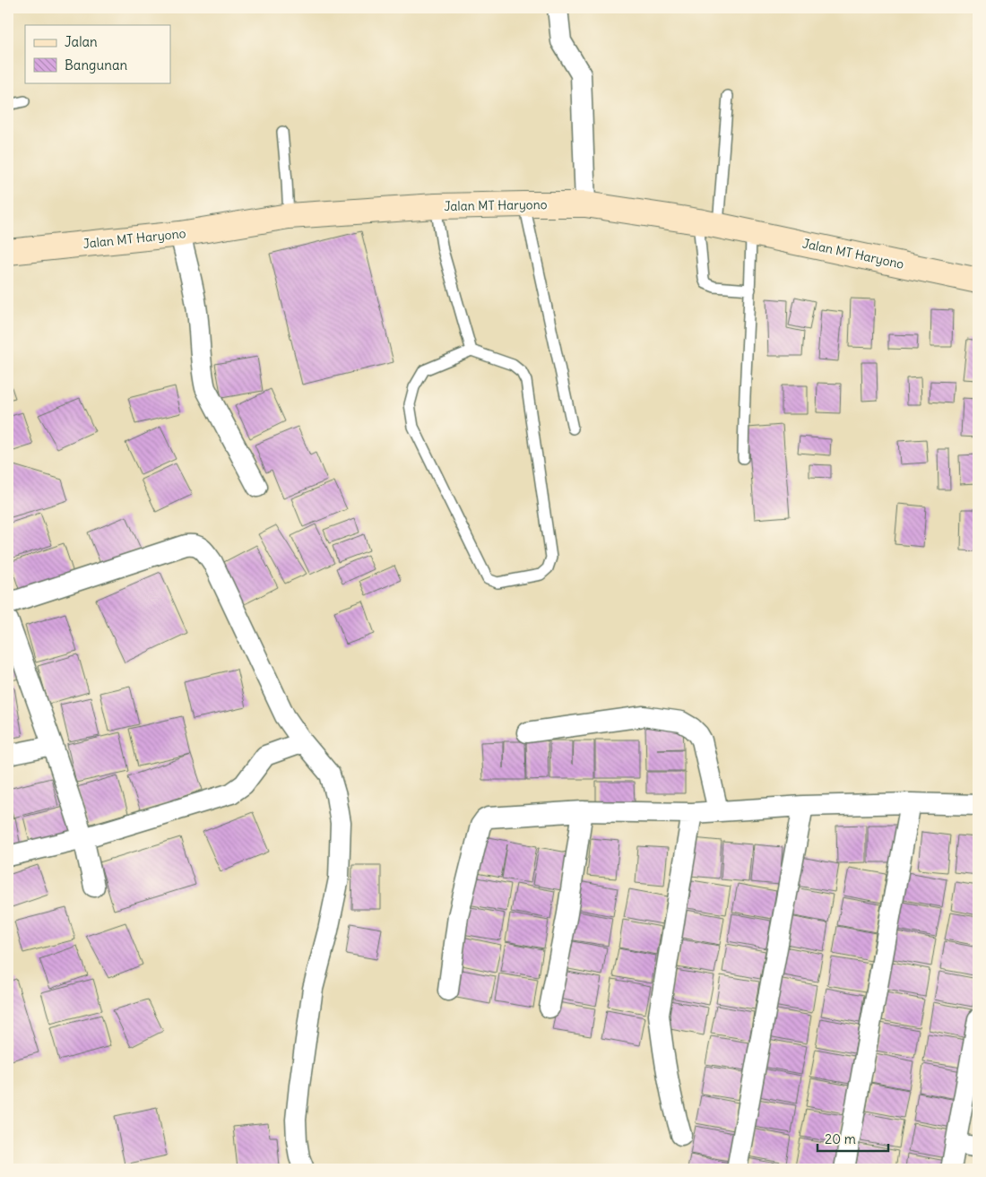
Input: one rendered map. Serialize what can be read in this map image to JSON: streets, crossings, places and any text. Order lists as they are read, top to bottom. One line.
{"streets":{"main road":["Jalan MT Haryono"]},"legend":["Jalan","Bangunan"],"scale_bar":"20 m"}
